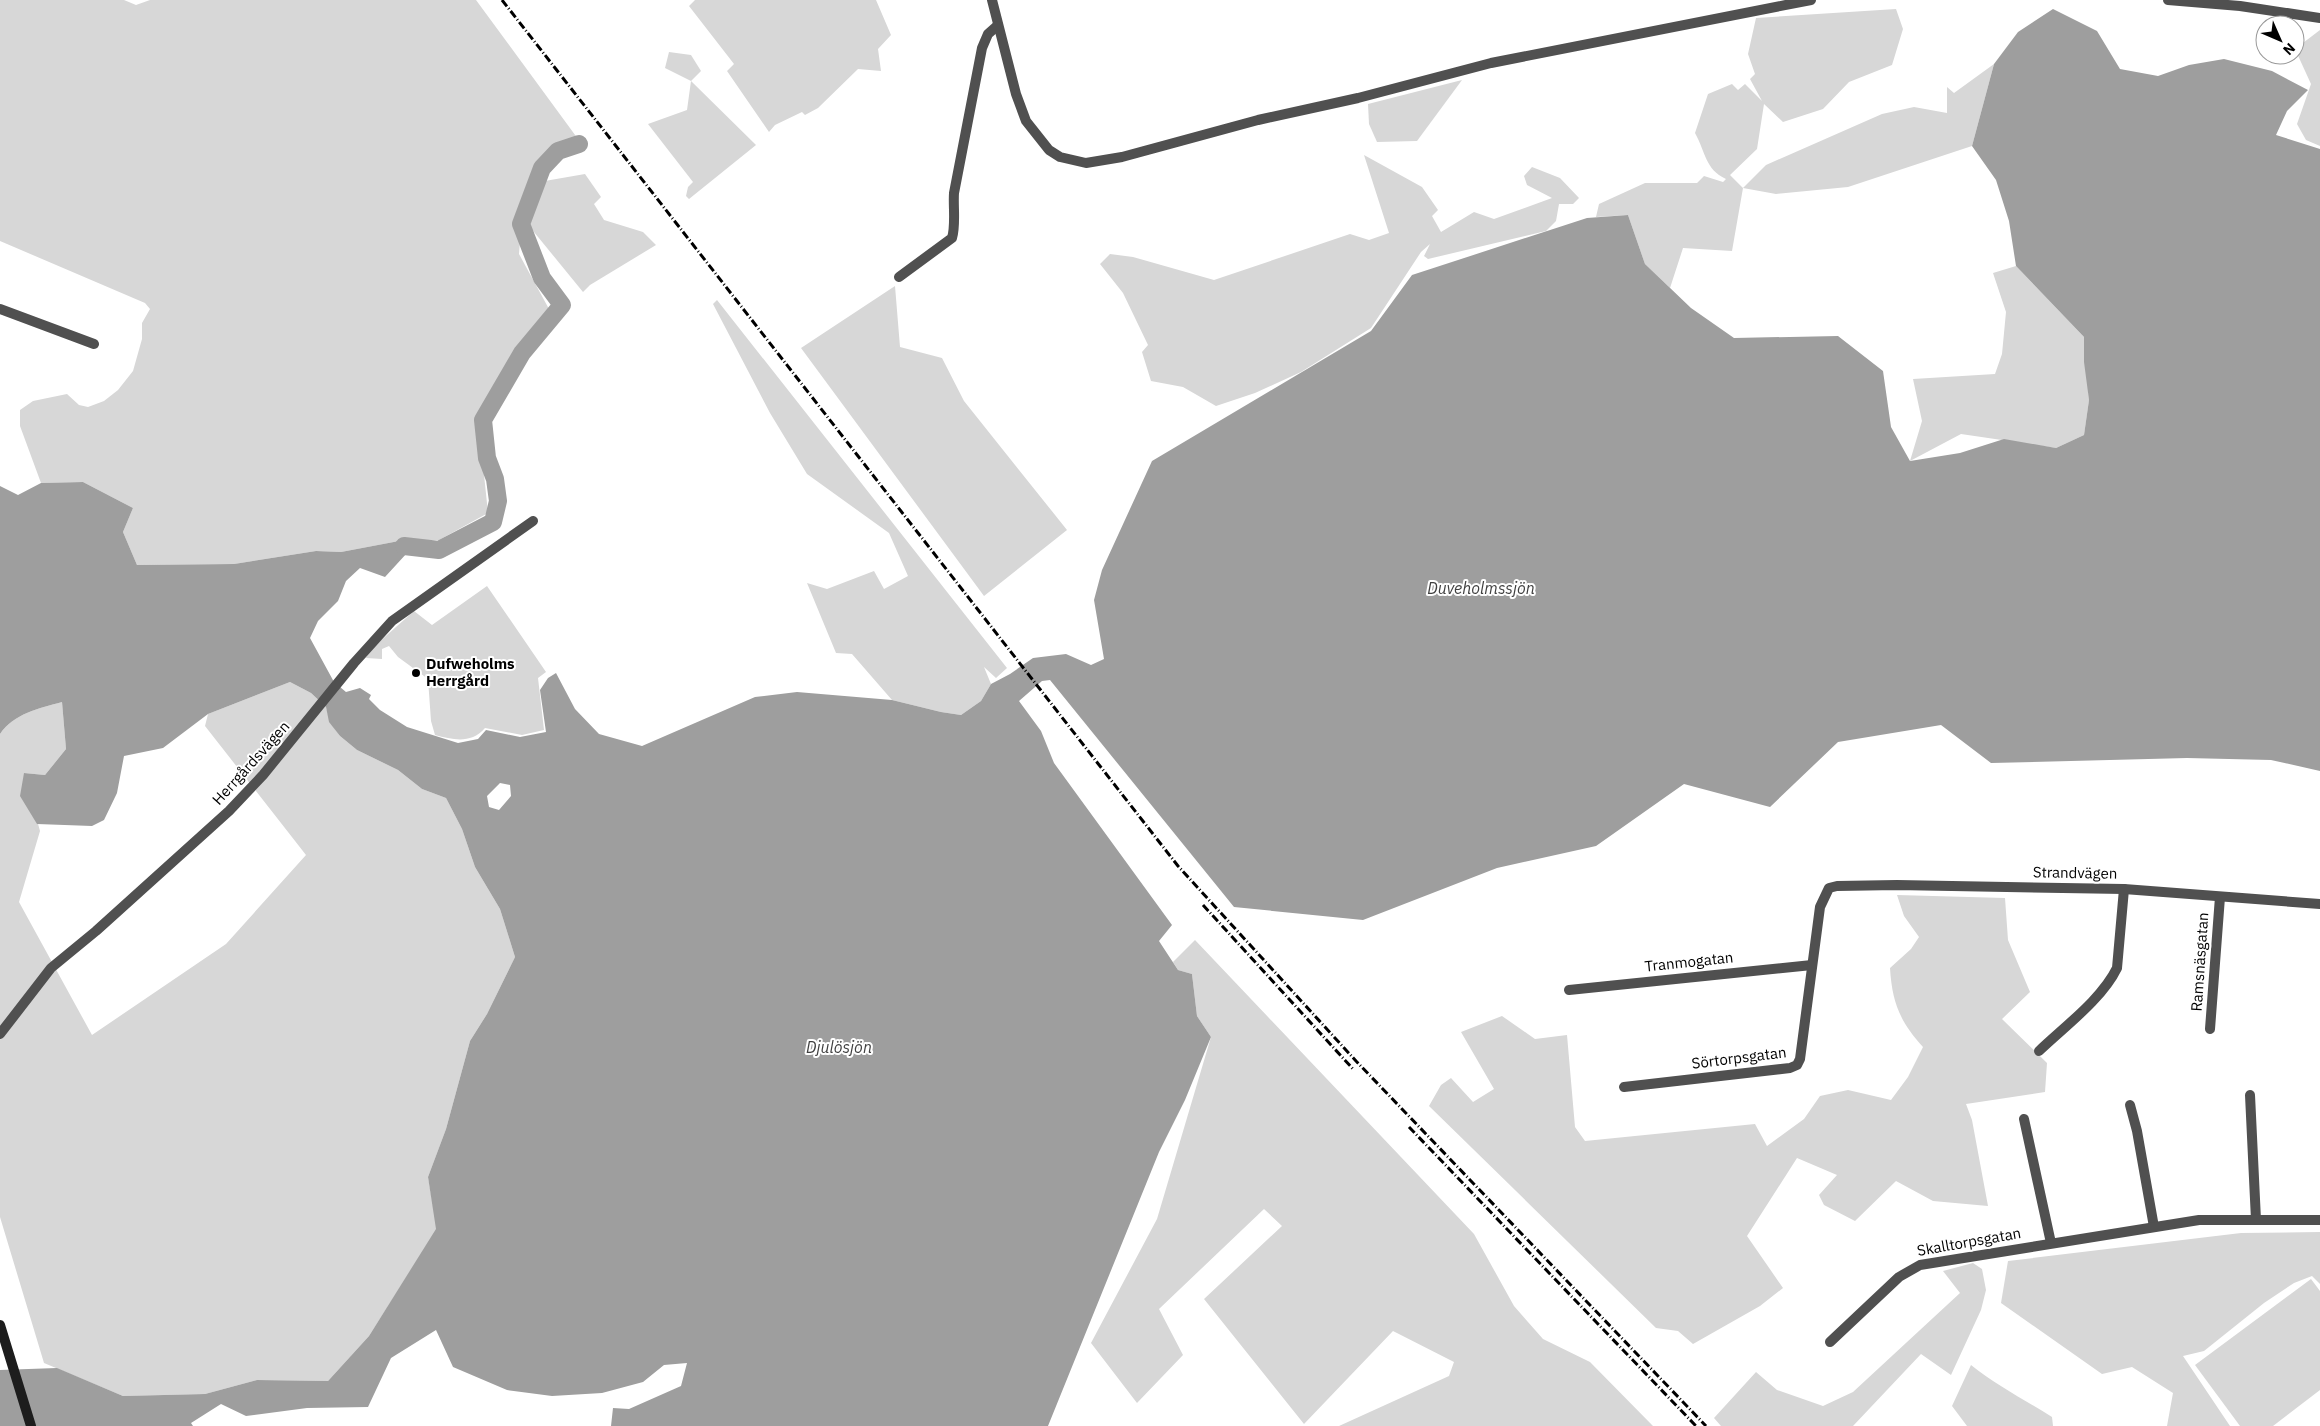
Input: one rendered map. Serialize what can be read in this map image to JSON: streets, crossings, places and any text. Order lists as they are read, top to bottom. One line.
{"streets":{"street":["Herrgårdsvägen","Strandvägen","Tranmogatan","Ramsnäsgatan","Sörtorpsgatan","Skalltorpsgatan"]},"crossings":[["Strandvägen","Ramsnäsgatan"],["Strandvägen","Sörtorpsgatan"],["Tranmogatan","Sörtorpsgatan"]],"water":["Duveholmssjön","Djulösjön"],"places":["Dufweholms Herrgård"],"north":"bottom right"}
